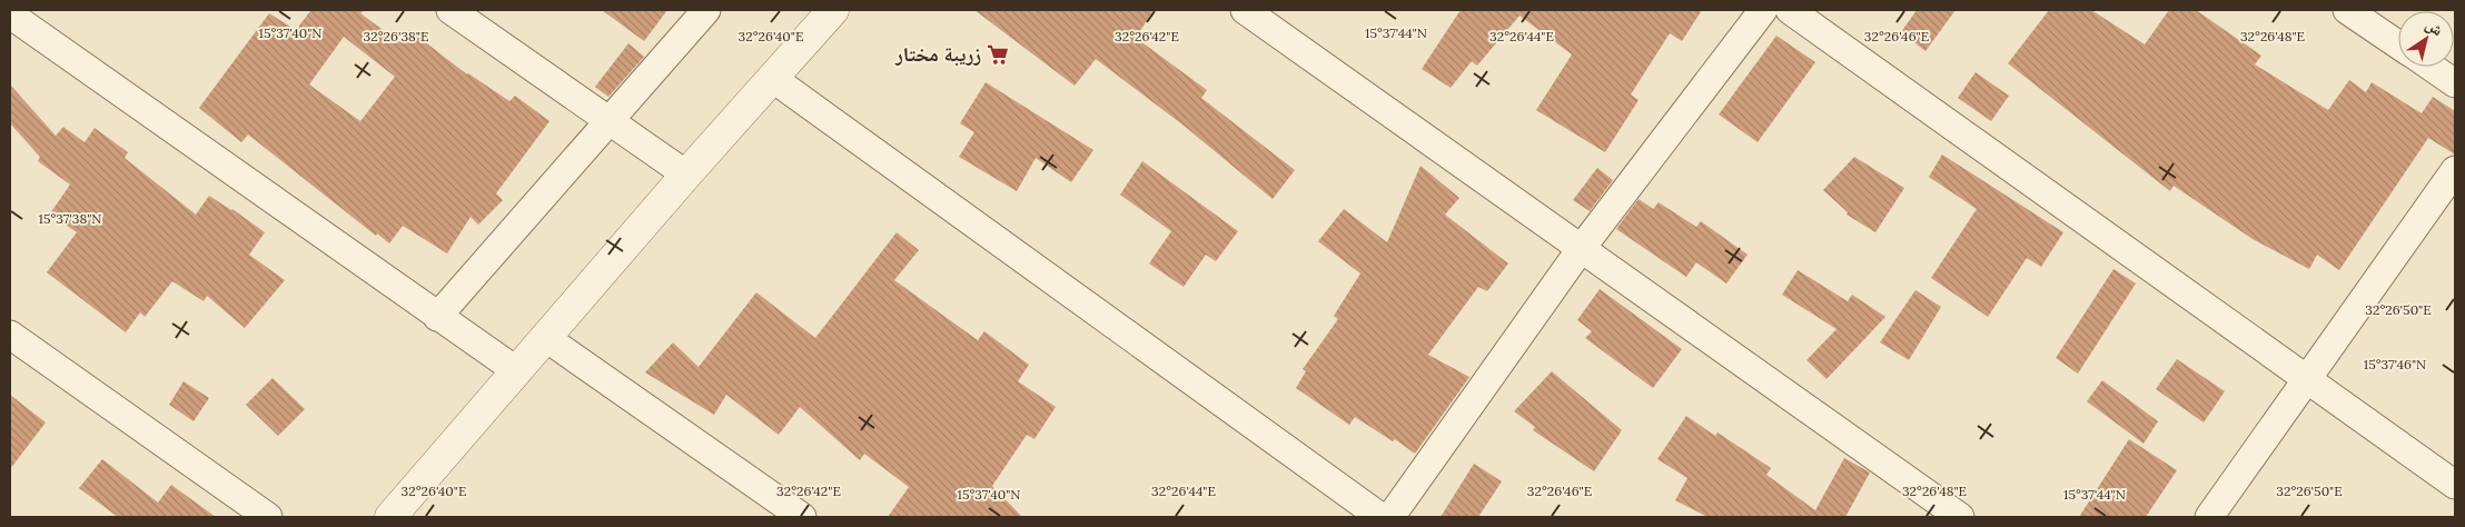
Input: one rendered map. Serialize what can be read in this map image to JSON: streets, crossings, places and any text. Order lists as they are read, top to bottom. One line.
{"places":{"supermarket":["زريبة مختار"]},"north":"top right","coordinates":["15°37'40\"N","15°37'44\"N","32°26'38\"E","32°26'40\"E","32°26'42\"E","32°26'44\"E","32°26'46\"E","32°26'48\"E","15°37'38\"N","32°26'50\"E","15°37'46\"N"]}
